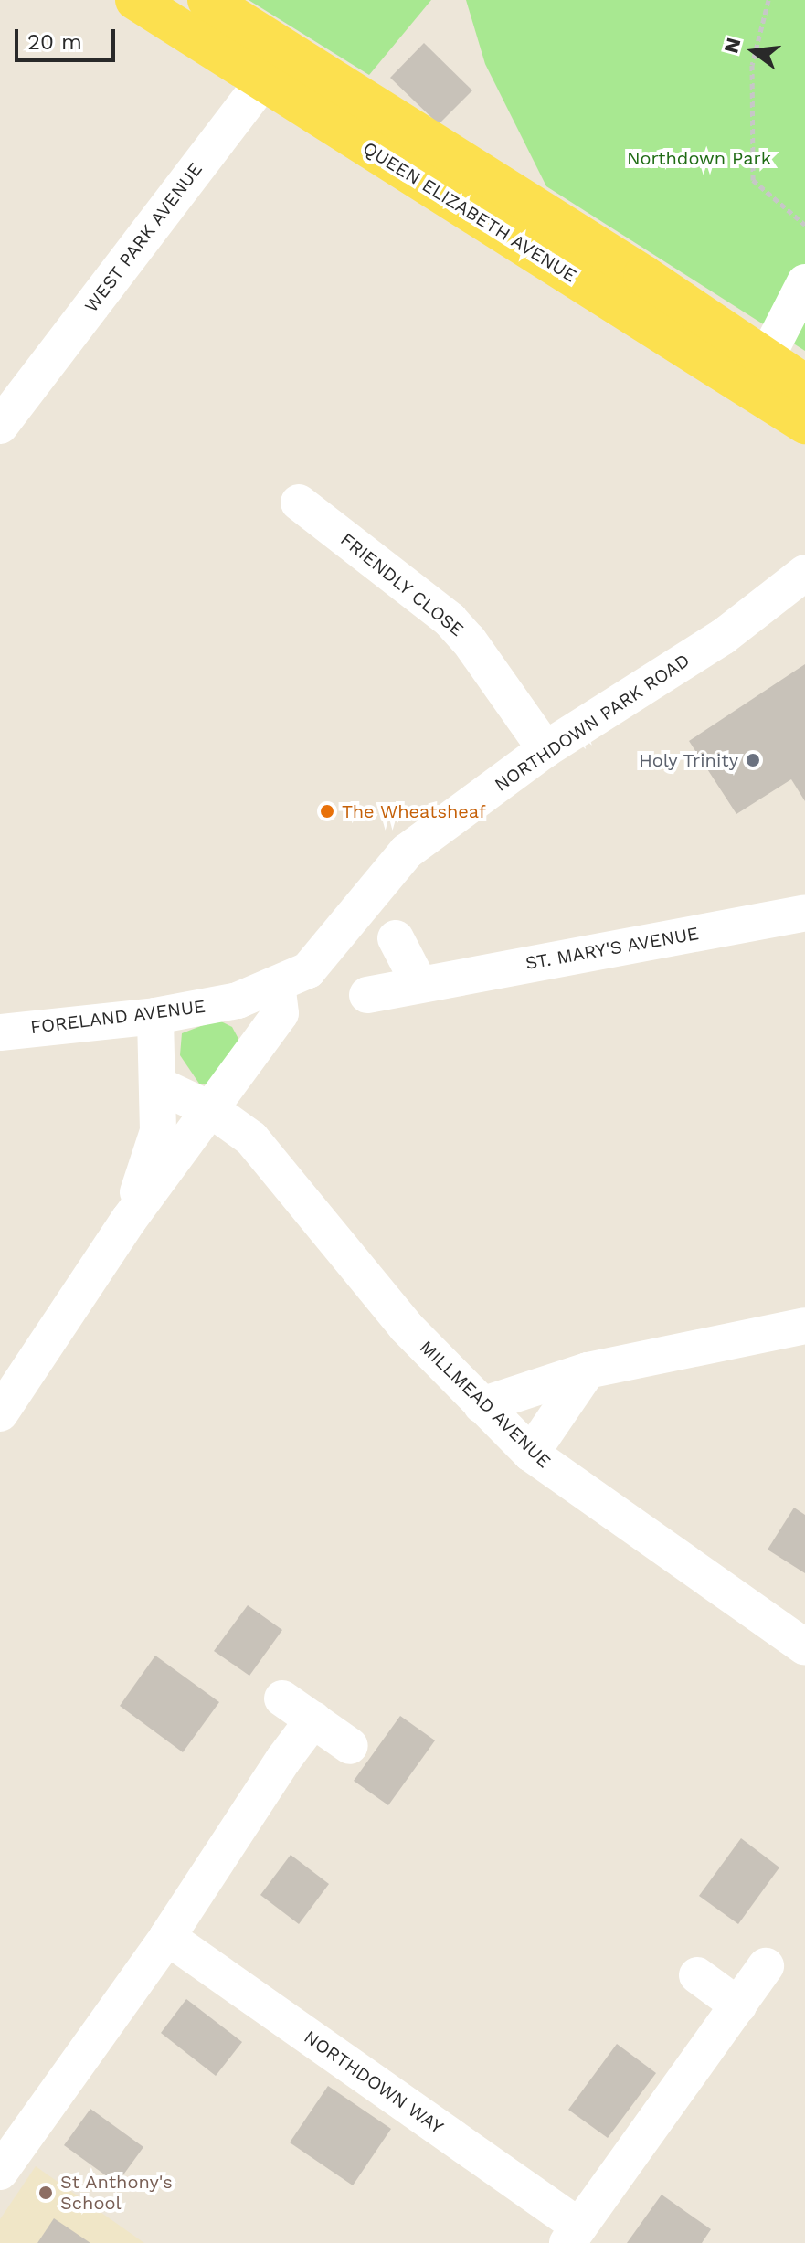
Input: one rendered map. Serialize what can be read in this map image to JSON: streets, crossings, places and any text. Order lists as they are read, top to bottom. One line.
{"streets":{"main road":["QUEEN ELIZABETH AVENUE"],"street":["WEST PARK AVENUE","FRIENDLY CLOSE","NORTHDOWN PARK ROAD","ST. MARY'S AVENUE","FORELAND AVENUE","MILLMEAD AVENUE","NORTHDOWN WAY"]},"crossings":[["QUEEN ELIZABETH AVENUE","WEST PARK AVENUE"],["FRIENDLY CLOSE","NORTHDOWN PARK ROAD"],["NORTHDOWN PARK ROAD","FORELAND AVENUE"]],"parks":["Northdown Park"],"places":["Holy Trinity","The Wheatsheaf","St Anthony's School"],"scale_bar":"20 m","north":"left"}
